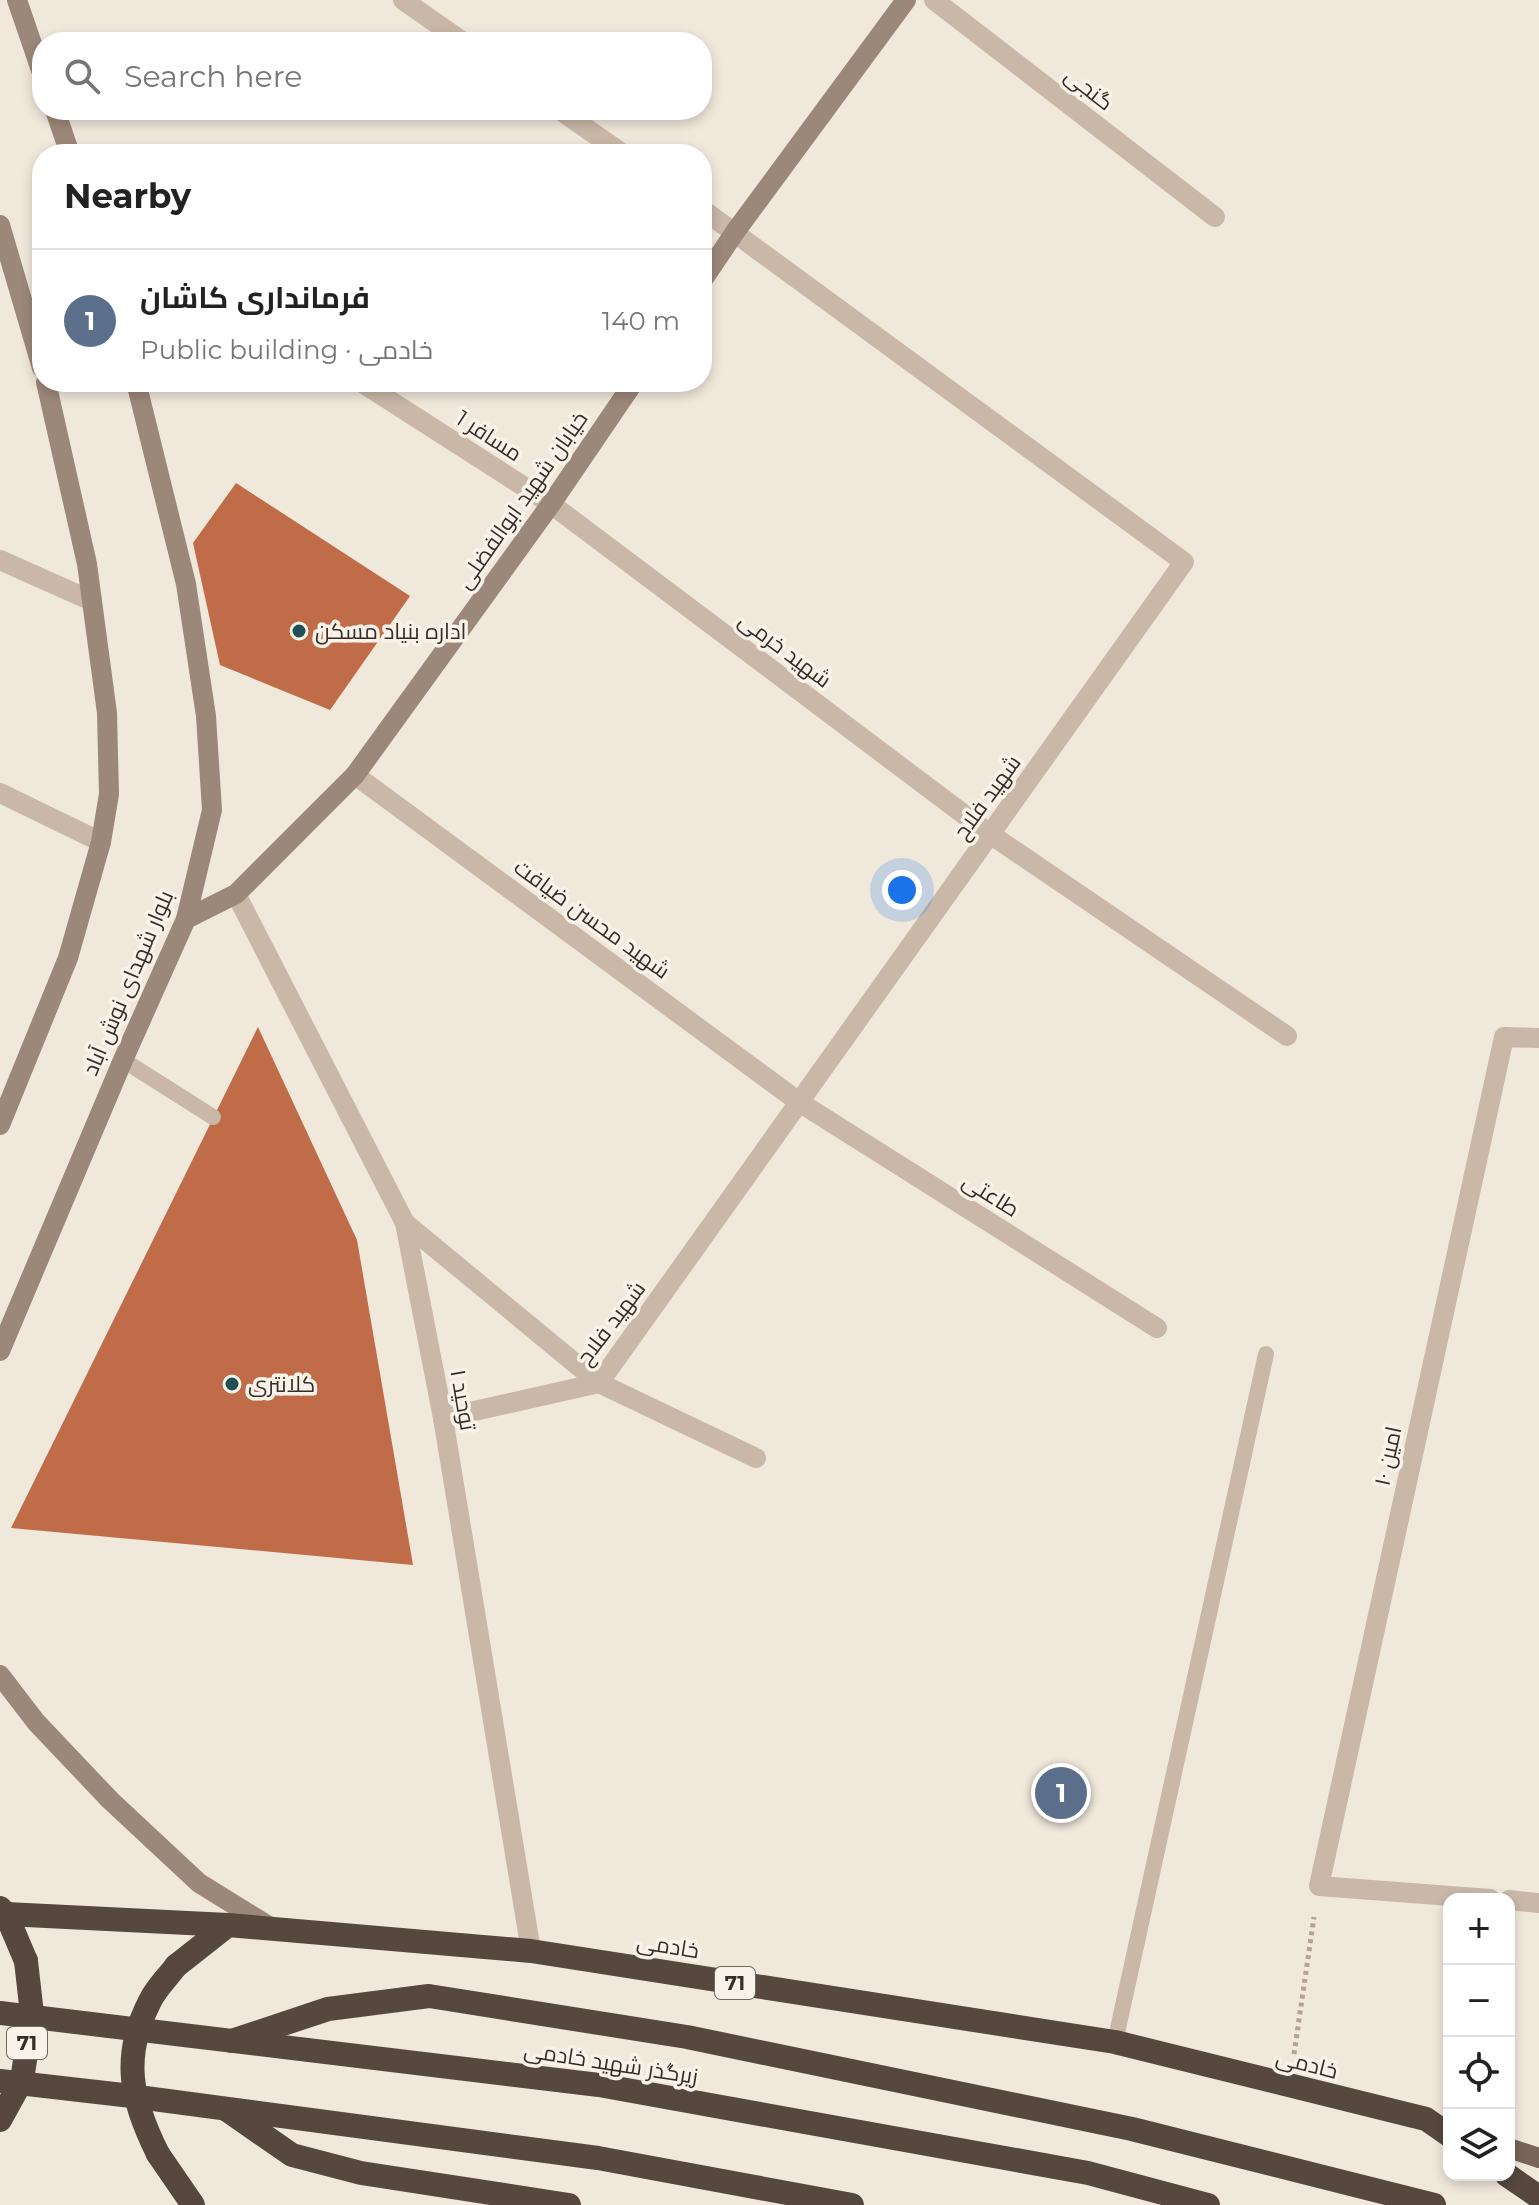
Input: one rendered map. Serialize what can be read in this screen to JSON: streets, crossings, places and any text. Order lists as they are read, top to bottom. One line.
{"streets":{"highway":["خادمی","71","زیرگذر شهید خادمی"],"main road":["خیابان شهید ابوالفضلی","بلوار شهدای نوش آباد"],"street":["گنجی","مسافر 1","شهید خرمی","شهید فلاح","شهید محسن ضیافت","طاعتی","توحید ۱","امین ۱۰"]},"crossings":[["مسافر 1","خیابان شهید ابوالفضلی"],["مسافر 1","شهید خرمی"],["خیابان شهید ابوالفضلی","شهید خرمی"],["خیابان شهید ابوالفضلی","شهید محسن ضیافت"],["خیابان شهید ابوالفضلی","بلوار شهدای نوش آباد"],["خیابان شهید ابوالفضلی","توحید ۱"],["شهید خرمی","شهید فلاح"],["شهید فلاح","شهید محسن ضیافت"],["شهید فلاح","طاعتی"],["شهید فلاح","توحید ۱"],["شهید محسن ضیافت","طاعتی"],["توحید ۱","خادمی"],["خادمی","71"]],"places":["اداره بنیاد مسکن","کلانتری"],"page":{"search":"Search here","heading":"Nearby","list":[{"mark":"1","name":"فرمانداری کاشان","note":"Public building · خادمی","value":"140 m"}],"pins":"1","map_buttons":["+","−"]}}
